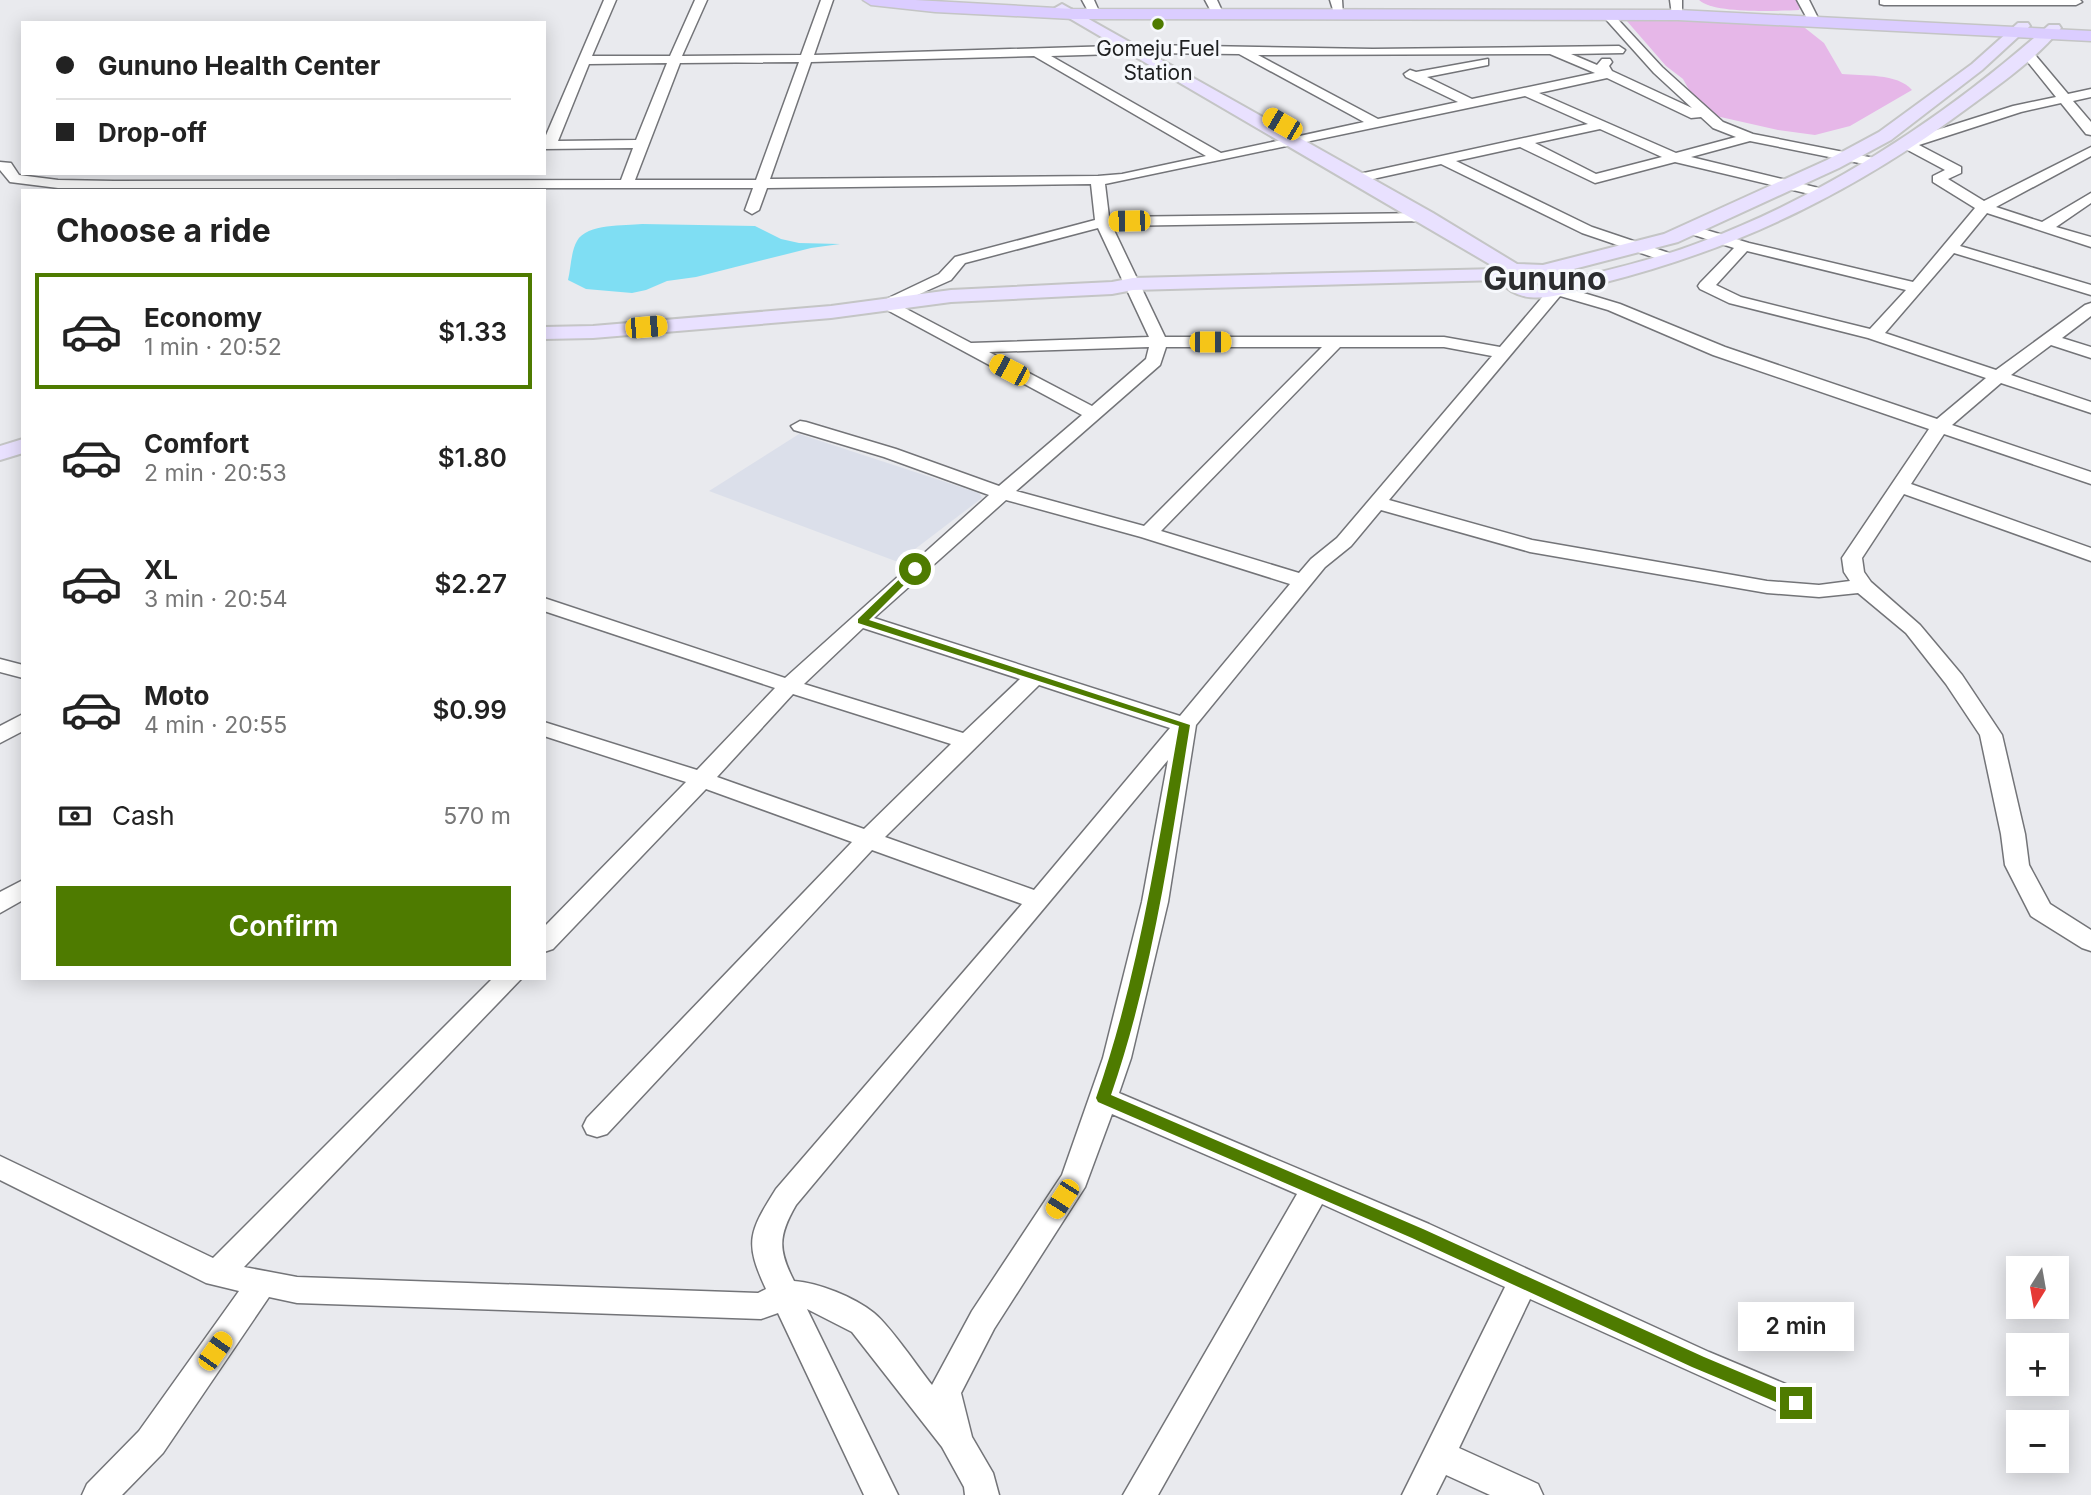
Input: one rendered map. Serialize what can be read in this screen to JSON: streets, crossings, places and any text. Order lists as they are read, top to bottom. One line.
{"districts":["Gununo"],"places":["Gomeju Fuel Station"],"north":"bottom","page":{"banner":["Gununo Health Center","Drop-off"],"heading":"Choose a ride","list":[{"name":"Economy","note":"1 min · 20:52","value":"$1.33"},{"name":"Comfort","note":"2 min · 20:53","value":"$1.80"},{"name":"XL","note":"3 min · 20:54","value":"$2.27"},{"name":"Moto","note":"4 min · 20:55","value":"$0.99"}],"pay":["Cash","570 m"],"buttons":"Confirm","map_buttons":["+","−"],"bubble":"2 min"}}
